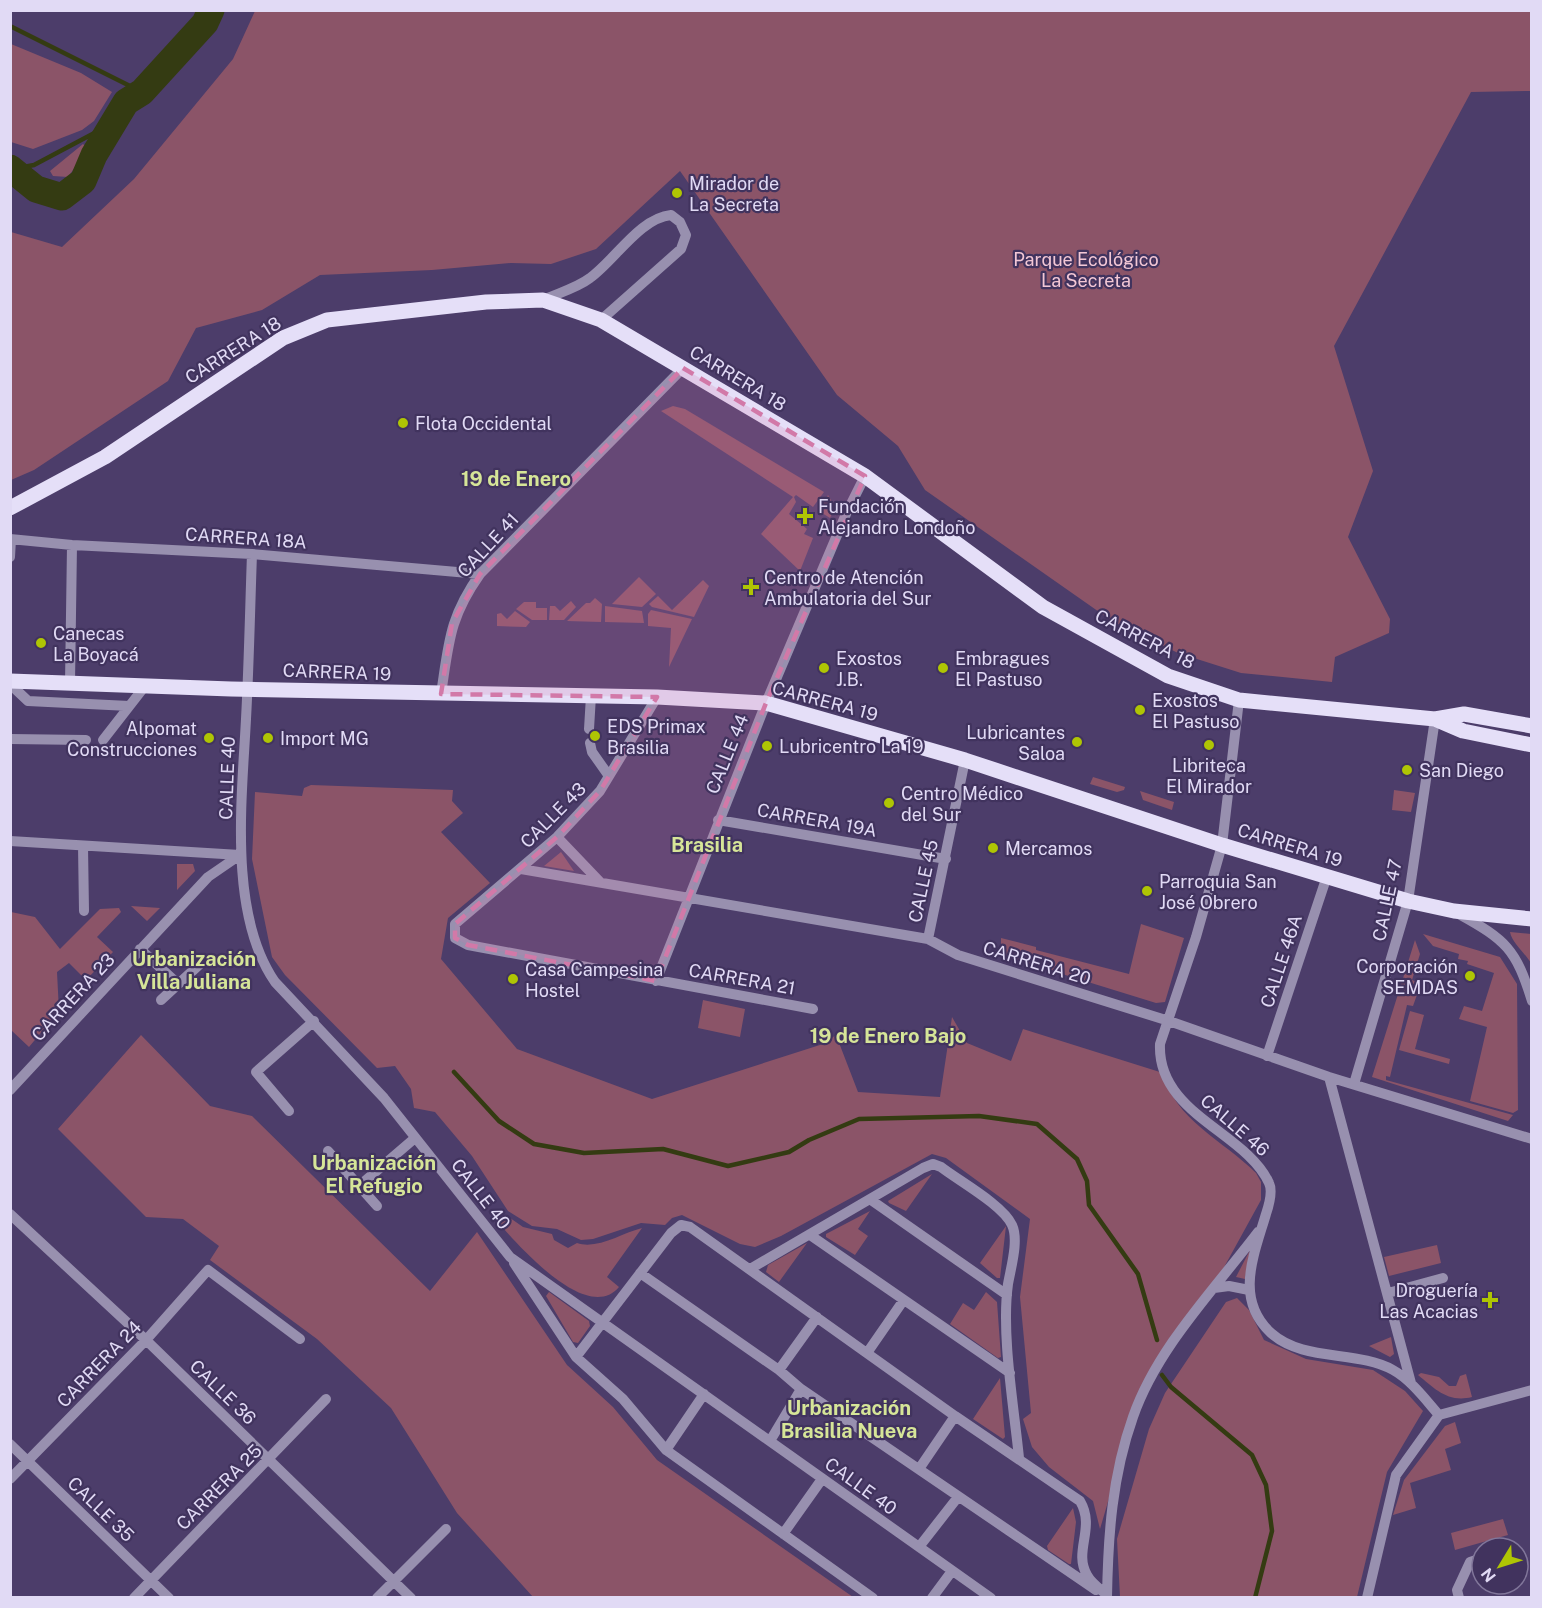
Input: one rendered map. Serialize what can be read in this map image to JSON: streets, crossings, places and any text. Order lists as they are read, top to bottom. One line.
{"streets":{"main road":["CARRERA 18","CARRERA 19"],"street":["CARRERA 18A","CALLE 41","CALLE 44","CALLE 40","CALLE 43","CARRERA 19A","CALLE 45","CALLE 47","CALLE 46A","CARRERA 20","CARRERA 21","CARRERA 23","CALLE 46","CARRERA 24","CALLE 36","CARRERA 25","CALLE 35"]},"crossings":[["CARRERA 18","CALLE 41"],["CARRERA 18","CALLE 44"],["CARRERA 18","CALLE 47"],["CARRERA 18","CALLE 46"],["CARRERA 18A","CALLE 41"],["CARRERA 18A","CALLE 40"],["CALLE 41","CARRERA 19"],["CARRERA 19","CALLE 44"],["CARRERA 19","CALLE 40"],["CARRERA 19","CALLE 43"],["CARRERA 19","CALLE 45"],["CARRERA 19","CALLE 47"],["CARRERA 19","CALLE 46A"],["CARRERA 19","CALLE 46"],["CALLE 44","CARRERA 19A"],["CALLE 44","CARRERA 20"],["CALLE 44","CARRERA 21"],["CALLE 40","CARRERA 23"],["CALLE 43","CARRERA 20"],["CALLE 43","CARRERA 21"],["CARRERA 19A","CALLE 45"],["CALLE 45","CARRERA 20"],["CALLE 47","CARRERA 20"],["CALLE 46A","CARRERA 20"],["CARRERA 20","CALLE 46"],["CARRERA 24","CALLE 36"],["CARRERA 24","CALLE 35"],["CALLE 36","CARRERA 25"],["CARRERA 25","CALLE 35"]],"districts":["19 de Enero","Brasilia","Urbanización Villa Juliana","19 de Enero Bajo","Urbanización El Refugio","Urbanización Brasilia Nueva"],"parks":["Parque Ecológico La Secreta"],"places":{"other":["Mirador de La Secreta","Flota Occidental","Canecas La Boyacá","Exostos J.B.","Embragues El Pastuso","Exostos El Pastuso","EDS Primax Brasilia","Alpomat Construcciones","Import MG","Lubricantes Saloa","Libriteca El Mirador","Lubricentro La 19","San Diego","Centro Médico del Sur","Mercamos","Parroquia San José Obrero","Corporación SEMDAS","Casa Campesina Hostel"],"health":["Fundación Alejandro Londoño","Centro de Atención Ambulatoria del Sur","Droguería Las Acacias"]},"north":"bottom left"}
